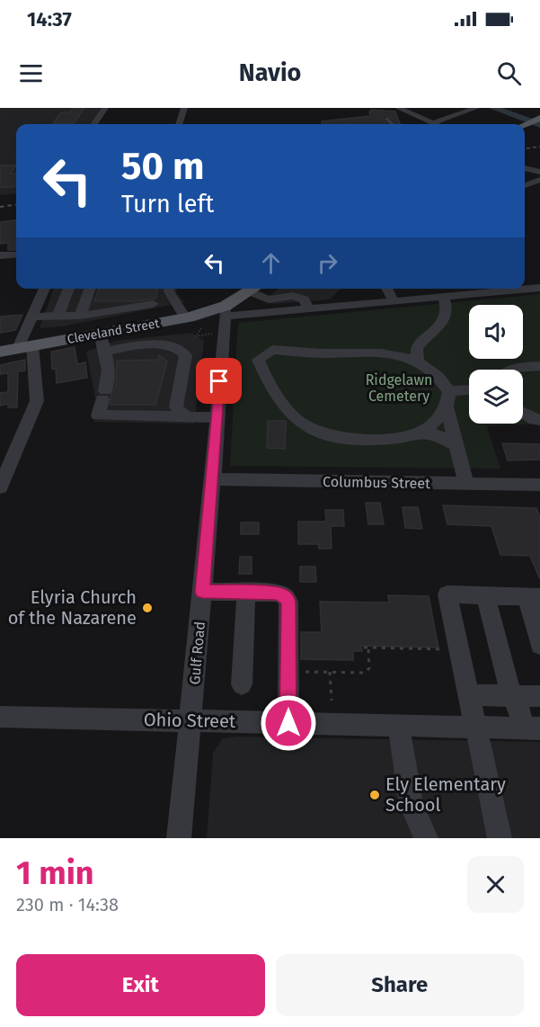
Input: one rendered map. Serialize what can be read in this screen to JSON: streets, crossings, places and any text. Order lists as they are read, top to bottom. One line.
{"streets":{"main road":["Cleveland Street"],"street":["Columbus Street","Gulf Road","Ohio Street"]},"crossings":[["Cleveland Street","Gulf Road"],["Columbus Street","Gulf Road"],["Gulf Road","Ohio Street"]],"parks":["Ridgelawn Cemetery"],"places":["Elyria Church of the Nazarene","Ely Elementary School"],"page":{"status":"14:37","header":"Navio","turn":["50 m","Turn left"],"heading":["1 min","230 m · 14:38"],"buttons":["Exit","Share"]}}
